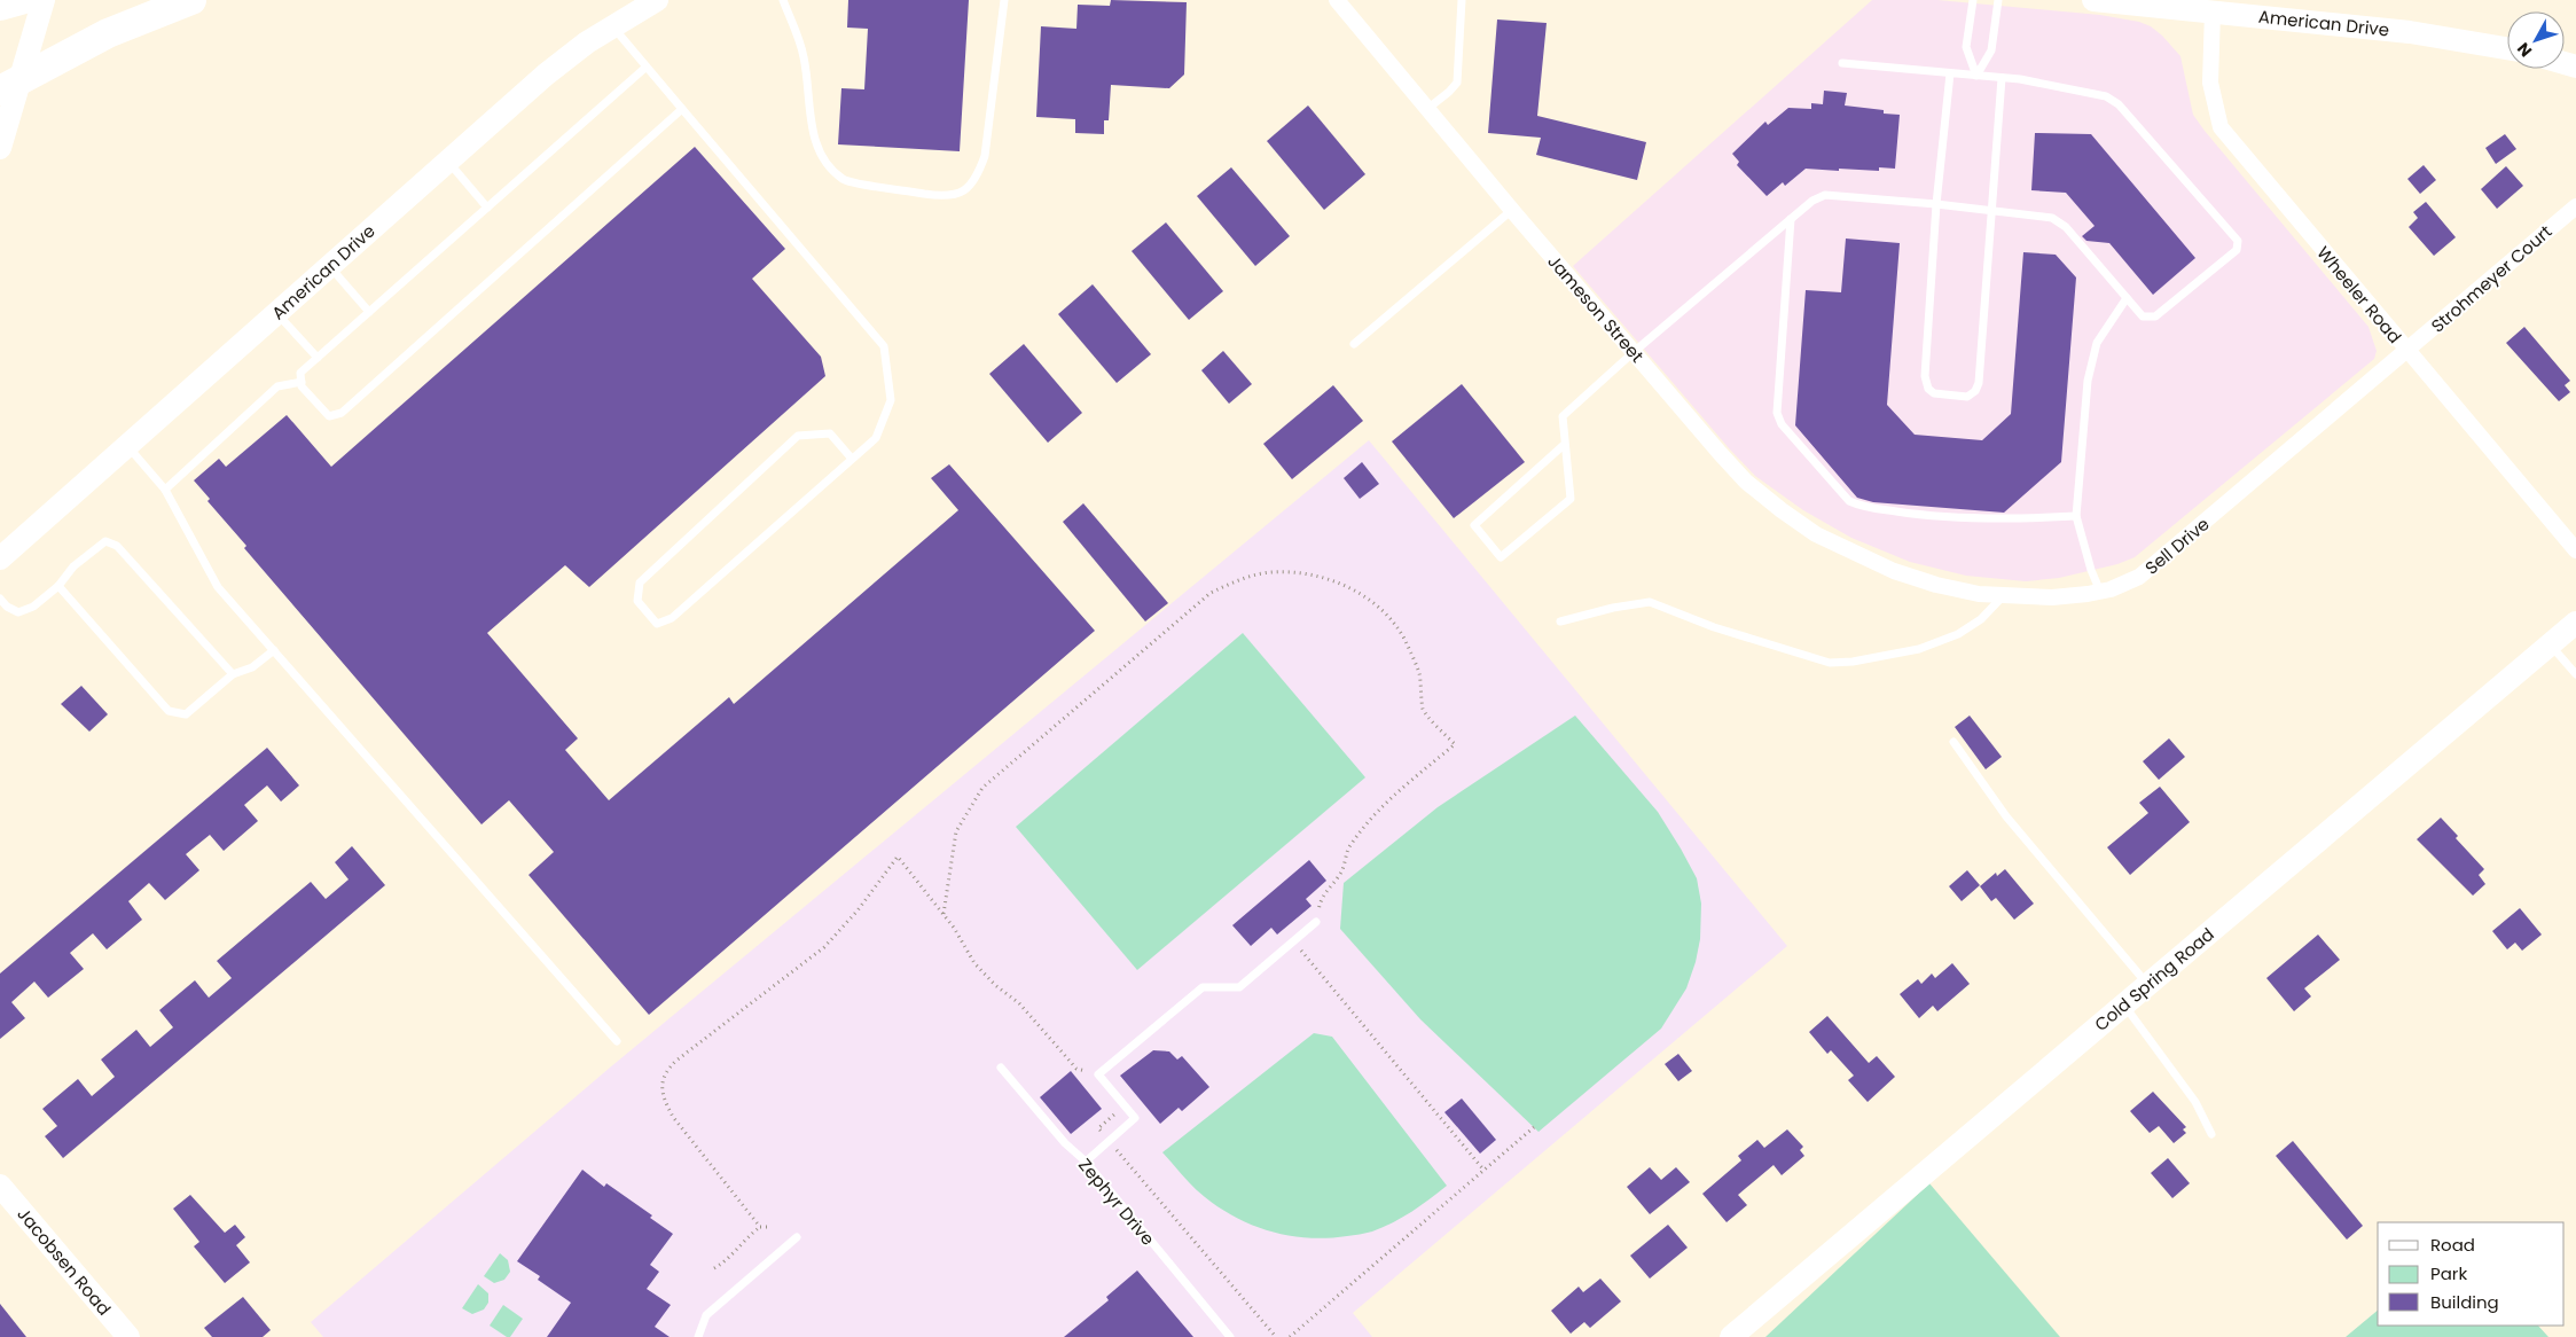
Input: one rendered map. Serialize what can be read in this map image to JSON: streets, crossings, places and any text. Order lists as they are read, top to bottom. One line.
{"streets":{"street":["American Drive","Strohmeyer Court","Wheeler Road","Jameson Street","Sell Drive","Cold Spring Road","Jacobsen Road"],"lane":["Zephyr Drive"]},"crossings":[["American Drive","Wheeler Road"],["Strohmeyer Court","Wheeler Road"],["Strohmeyer Court","Sell Drive"],["Wheeler Road","Sell Drive"],["Jameson Street","Sell Drive"]],"legend":["Road","Park","Building"],"north":"bottom left"}
